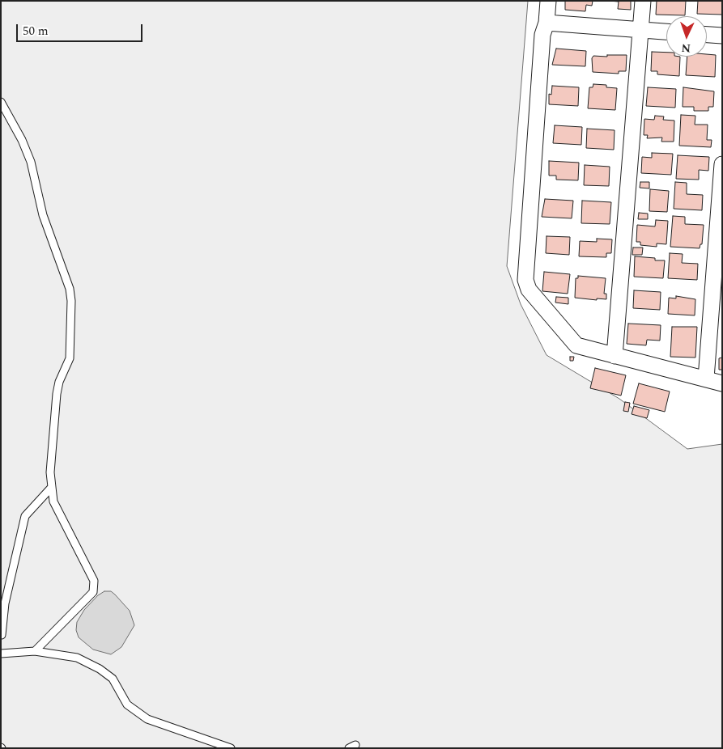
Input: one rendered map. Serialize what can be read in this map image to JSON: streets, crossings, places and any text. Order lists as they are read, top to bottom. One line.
{"scale_bar":"50 m","north":"bottom"}
